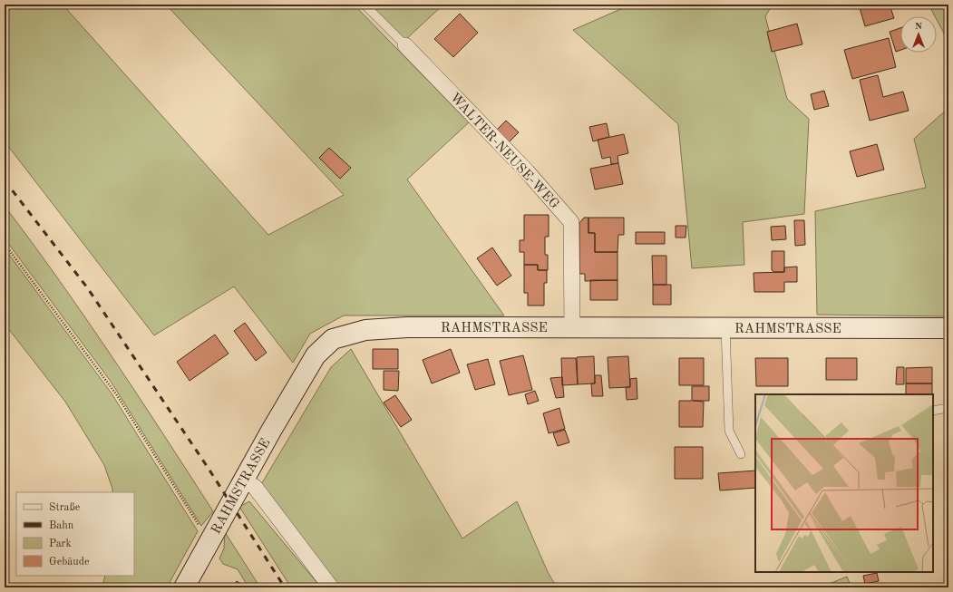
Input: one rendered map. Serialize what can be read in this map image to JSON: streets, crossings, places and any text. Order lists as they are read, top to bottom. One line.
{"streets":{"main road":["RAHMSTRASSE"],"street":["WALTER-NEUSE-WEG"]},"crossings":[["WALTER-NEUSE-WEG","RAHMSTRASSE"]],"legend":["Straße","Bahn","Park","Gebäude"],"north":"top"}
